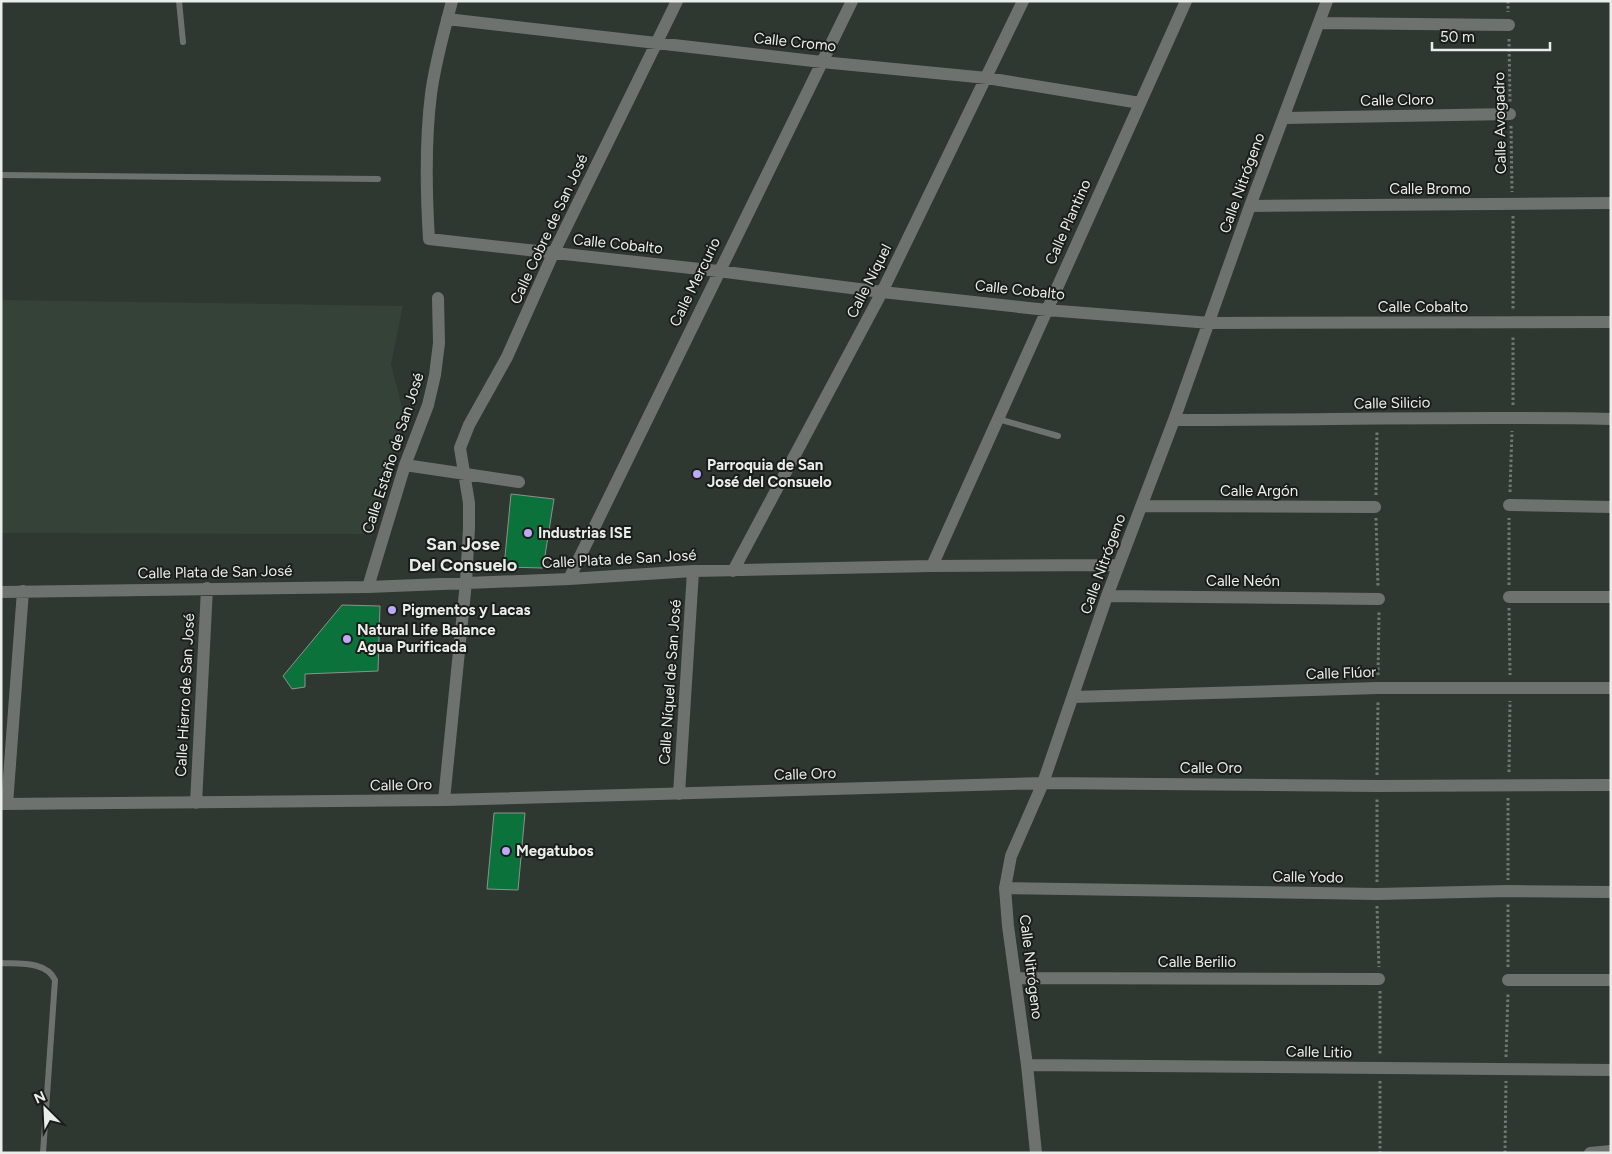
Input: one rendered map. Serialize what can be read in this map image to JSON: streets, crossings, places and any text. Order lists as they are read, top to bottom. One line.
{"streets":{"street":["Calle Cromo","Calle Cloro","Calle Nitrógeno","Calle Bromo","Calle Plantino","Calle Cobre de San José","Calle Cobalto","Calle Níquel","Calle Mercurio","Calle Silicio","Calle Estaño de San José","Calle Argón","Calle Plata de San José","Calle Neón","Calle Flúor","Calle Níquel de San José","Calle Hierro de San José","Calle Oro","Calle Yodo","Calle Berilio","Calle Litio"],"path":["Calle Avogadro"]},"crossings":[["Calle Cromo","Calle Plantino"],["Calle Cromo","Calle Cobre de San José"],["Calle Cromo","Calle Cobalto"],["Calle Cromo","Calle Níquel"],["Calle Cromo","Calle Mercurio"],["Calle Cloro","Calle Avogadro"],["Calle Cloro","Calle Nitrógeno"],["Calle Nitrógeno","Calle Bromo"],["Calle Nitrógeno","Calle Cobalto"],["Calle Nitrógeno","Calle Silicio"],["Calle Nitrógeno","Calle Argón"],["Calle Nitrógeno","Calle Plata de San José"],["Calle Nitrógeno","Calle Neón"],["Calle Nitrógeno","Calle Flúor"],["Calle Nitrógeno","Calle Oro"],["Calle Nitrógeno","Calle Yodo"],["Calle Nitrógeno","Calle Berilio"],["Calle Nitrógeno","Calle Litio"],["Calle Plantino","Calle Cobalto"],["Calle Plantino","Calle Plata de San José"],["Calle Cobre de San José","Calle Cobalto"],["Calle Cobre de San José","Calle Plata de San José"],["Calle Cobre de San José","Calle Oro"],["Calle Cobalto","Calle Níquel"],["Calle Cobalto","Calle Mercurio"],["Calle Níquel","Calle Plata de San José"],["Calle Mercurio","Calle Plata de San José"],["Calle Estaño de San José","Calle Plata de San José"],["Calle Plata de San José","Calle Níquel de San José"],["Calle Plata de San José","Calle Hierro de San José"],["Calle Níquel de San José","Calle Oro"],["Calle Hierro de San José","Calle Oro"]],"districts":["San Jose Del Consuelo"],"places":["Parroquia de San José del Consuelo","Industrias ISE","Pigmentos y Lacas","Natural Life Balance Agua Purificada","Megatubos"],"scale_bar":"50 m","north":"top left"}
